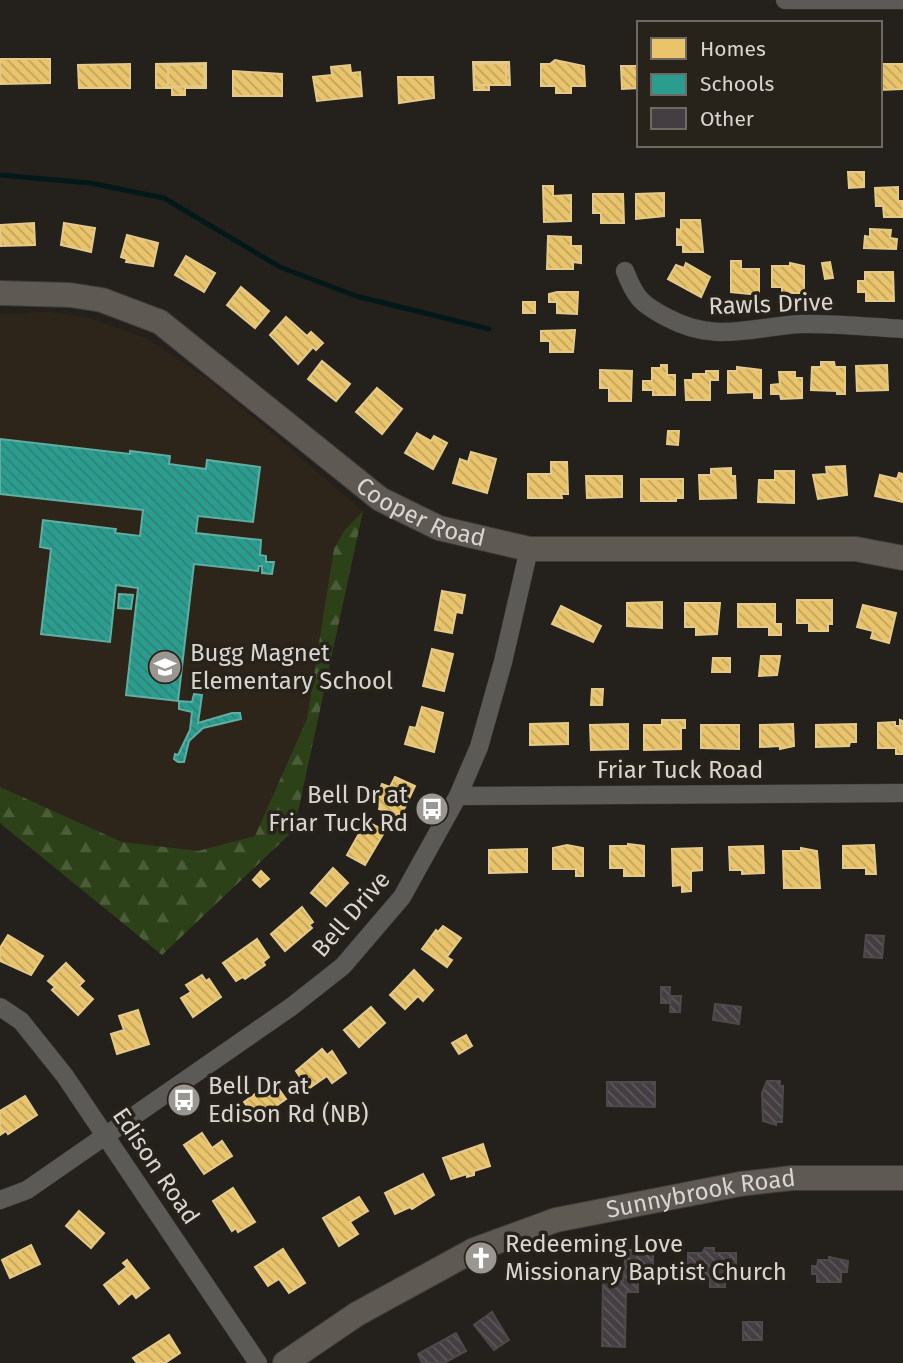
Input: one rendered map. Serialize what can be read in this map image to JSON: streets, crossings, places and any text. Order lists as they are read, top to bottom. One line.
{"streets":{"street":["Rawls Drive","Cooper Road","Friar Tuck Road","Bell Drive","Edison Road","Sunnybrook Road"]},"crossings":[["Cooper Road","Bell Drive"],["Friar Tuck Road","Bell Drive"],["Bell Drive","Edison Road"]],"places":{"school or university":["Bugg Magnet Elementary School"],"bus stop":["Bell Dr at Friar Tuck Rd","Bell Dr at Edison Rd (NB)"],"church":["Redeeming Love Missionary Baptist Church"]},"legend":["Homes","Schools","Other"]}
